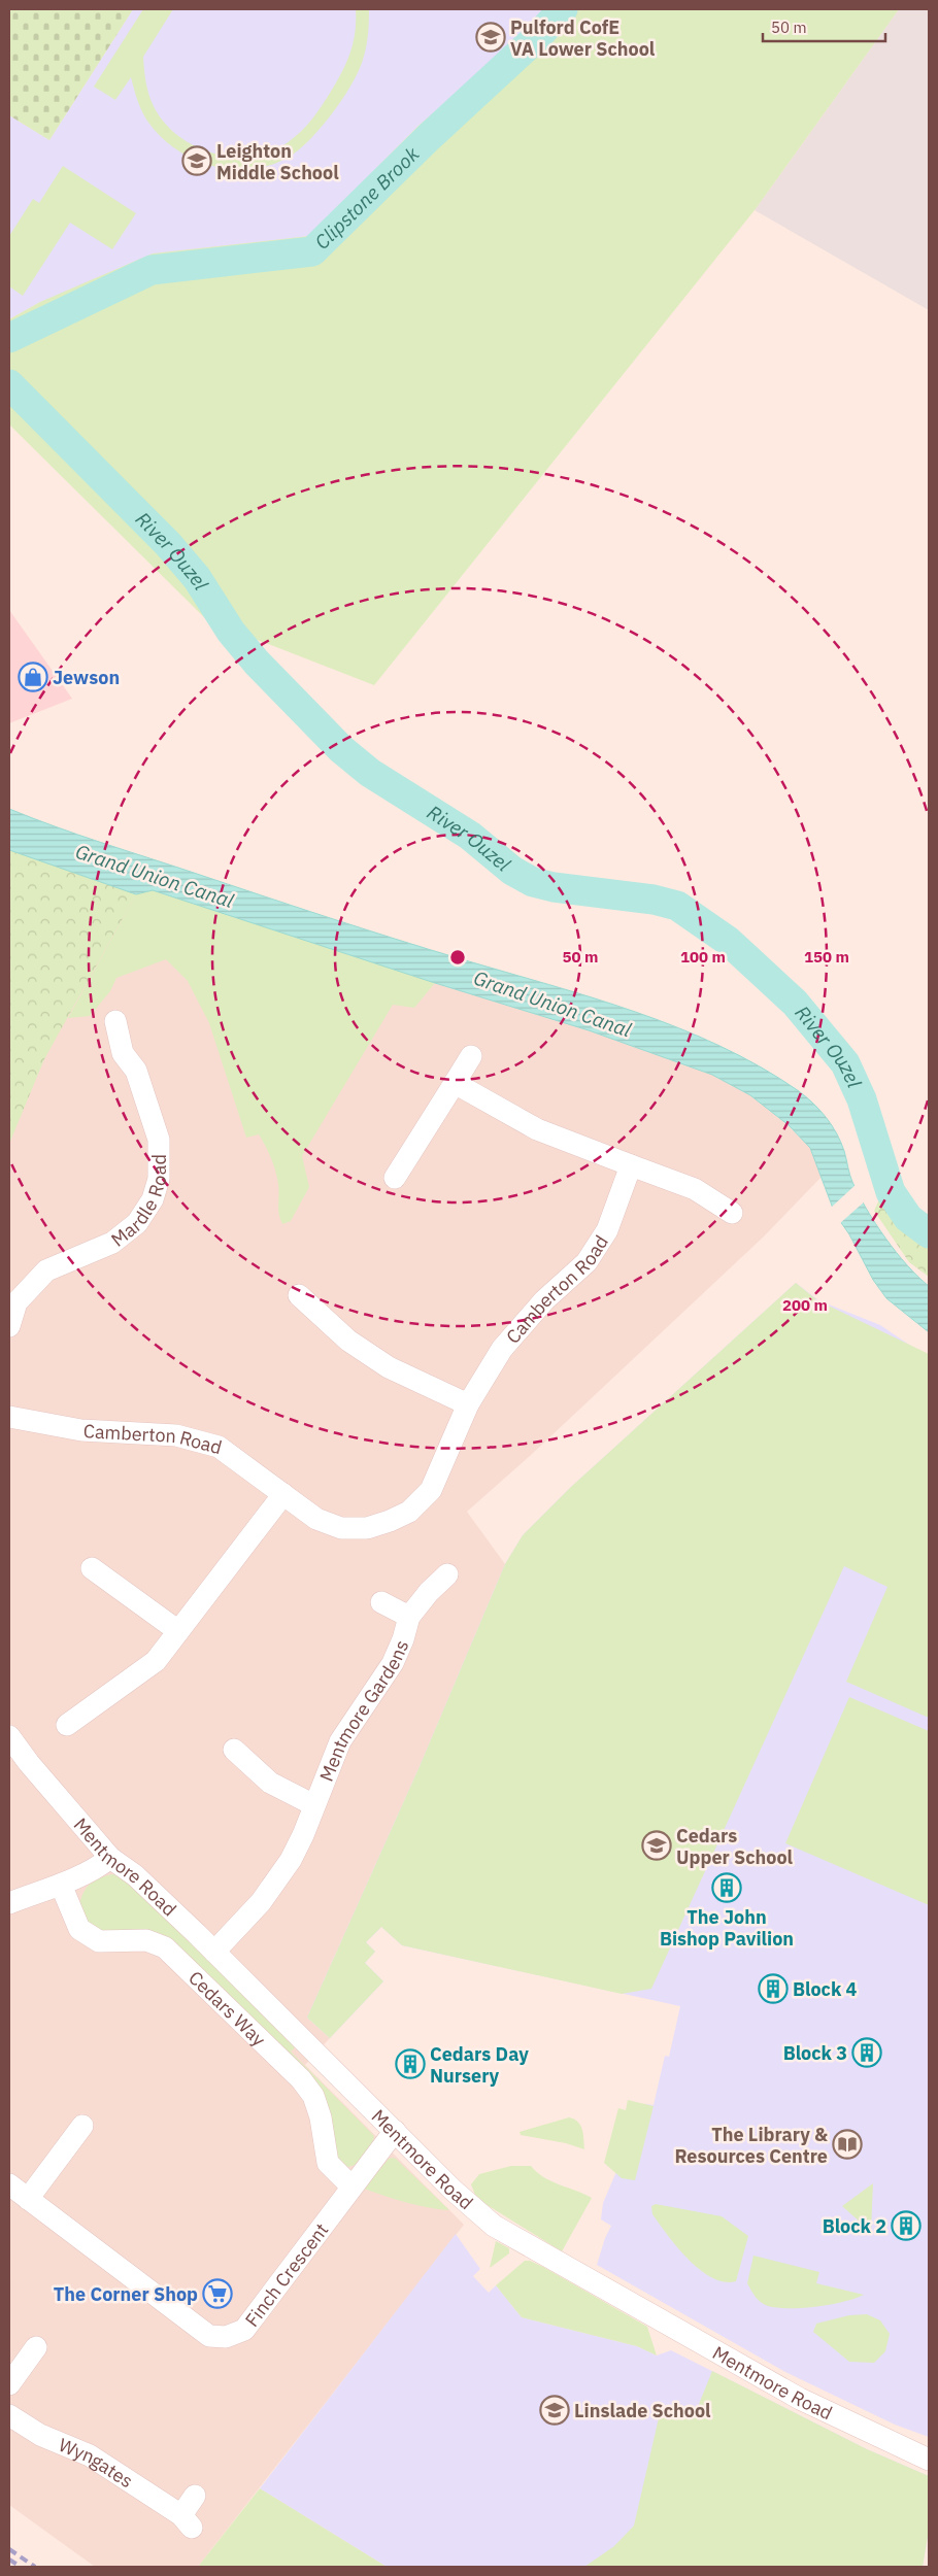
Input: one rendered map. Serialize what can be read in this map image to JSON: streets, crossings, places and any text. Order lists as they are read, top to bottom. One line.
{"streets":{"street":["Mardle Road","Camberton Road","Mentmore Gardens","Mentmore Road","Cedars Way","Finch Crescent","Wyngates"]},"crossings":[["Mentmore Gardens","Mentmore Road"],["Mentmore Road","Finch Crescent"],["Cedars Way","Finch Crescent"]],"water":["Clipstone Brook","River Ouzel","Grand Union Canal"],"places":{"school or university":["Pulford CofE VA Lower School","Leighton Middle School","Cedars Upper School","Linslade School"],"shop":["Jewson"],"building":["The John Bishop Pavilion","Block 4","Block 3","Cedars Day Nursery","Block 2"],"library":["The Library & Resources Centre"],"supermarket":["The Corner Shop"]},"scale_bar":"50 m","rings":["50 m","100 m","150 m","200 m"]}
